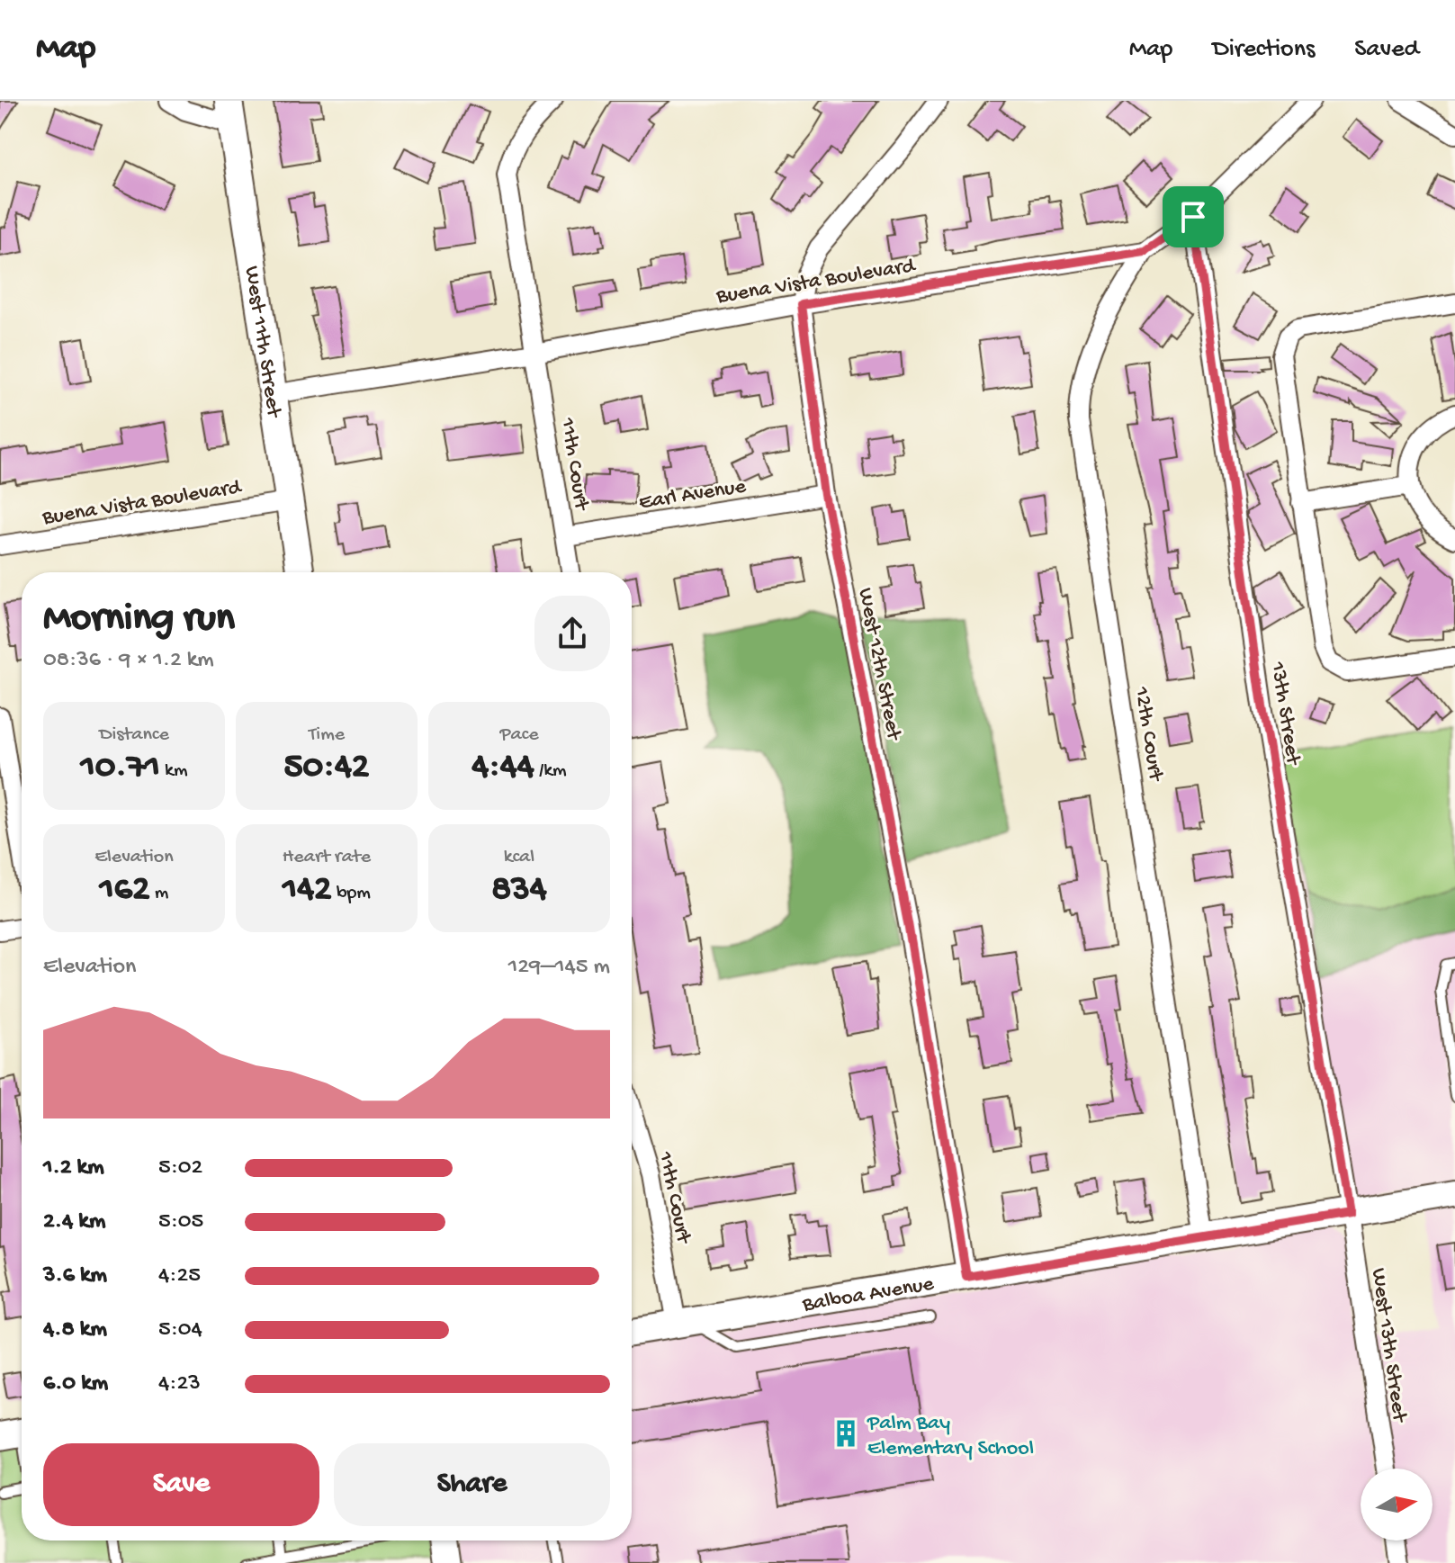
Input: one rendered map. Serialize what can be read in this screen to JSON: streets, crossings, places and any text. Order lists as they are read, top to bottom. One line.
{"streets":{"street":["Buena Vista Boulevard","West 11th Street","11th Court","Earl Avenue","West 12th Street","13th Street","12th Court","Balboa Avenue","West 13th Street"]},"crossings":[["Buena Vista Boulevard","West 11th Street"],["Buena Vista Boulevard","11th Court"],["Buena Vista Boulevard","West 12th Street"],["Buena Vista Boulevard","13th Street"],["Buena Vista Boulevard","12th Court"],["11th Court","Earl Avenue"],["11th Court","Balboa Avenue"],["Earl Avenue","West 12th Street"],["West 12th Street","Balboa Avenue"],["13th Street","Balboa Avenue"],["13th Street","West 13th Street"],["12th Court","Balboa Avenue"],["Balboa Avenue","West 13th Street"]],"places":{"building":["Palm Bay Elementary School"]},"north":"right","page":{"header":"Map","nav":["Map","Directions","Saved"],"heading":["Morning run","08:36 · 9 × 1.2 km"],"stats":[["Distance","10.71 km"],["Time","50:42"],["Pace","4:44 /km"],["Elevation","162 m"],["Heart rate","142 bpm"],["kcal","834"]],"chart":["Elevation","129–145 m"],"list":[{"name":"1.2 km","note":"5:02"},{"name":"2.4 km","note":"5:05"},{"name":"3.6 km","note":"4:25"},{"name":"4.8 km","note":"5:04"},{"name":"6.0 km","note":"4:23"}],"buttons":["Save","Share"]}}
